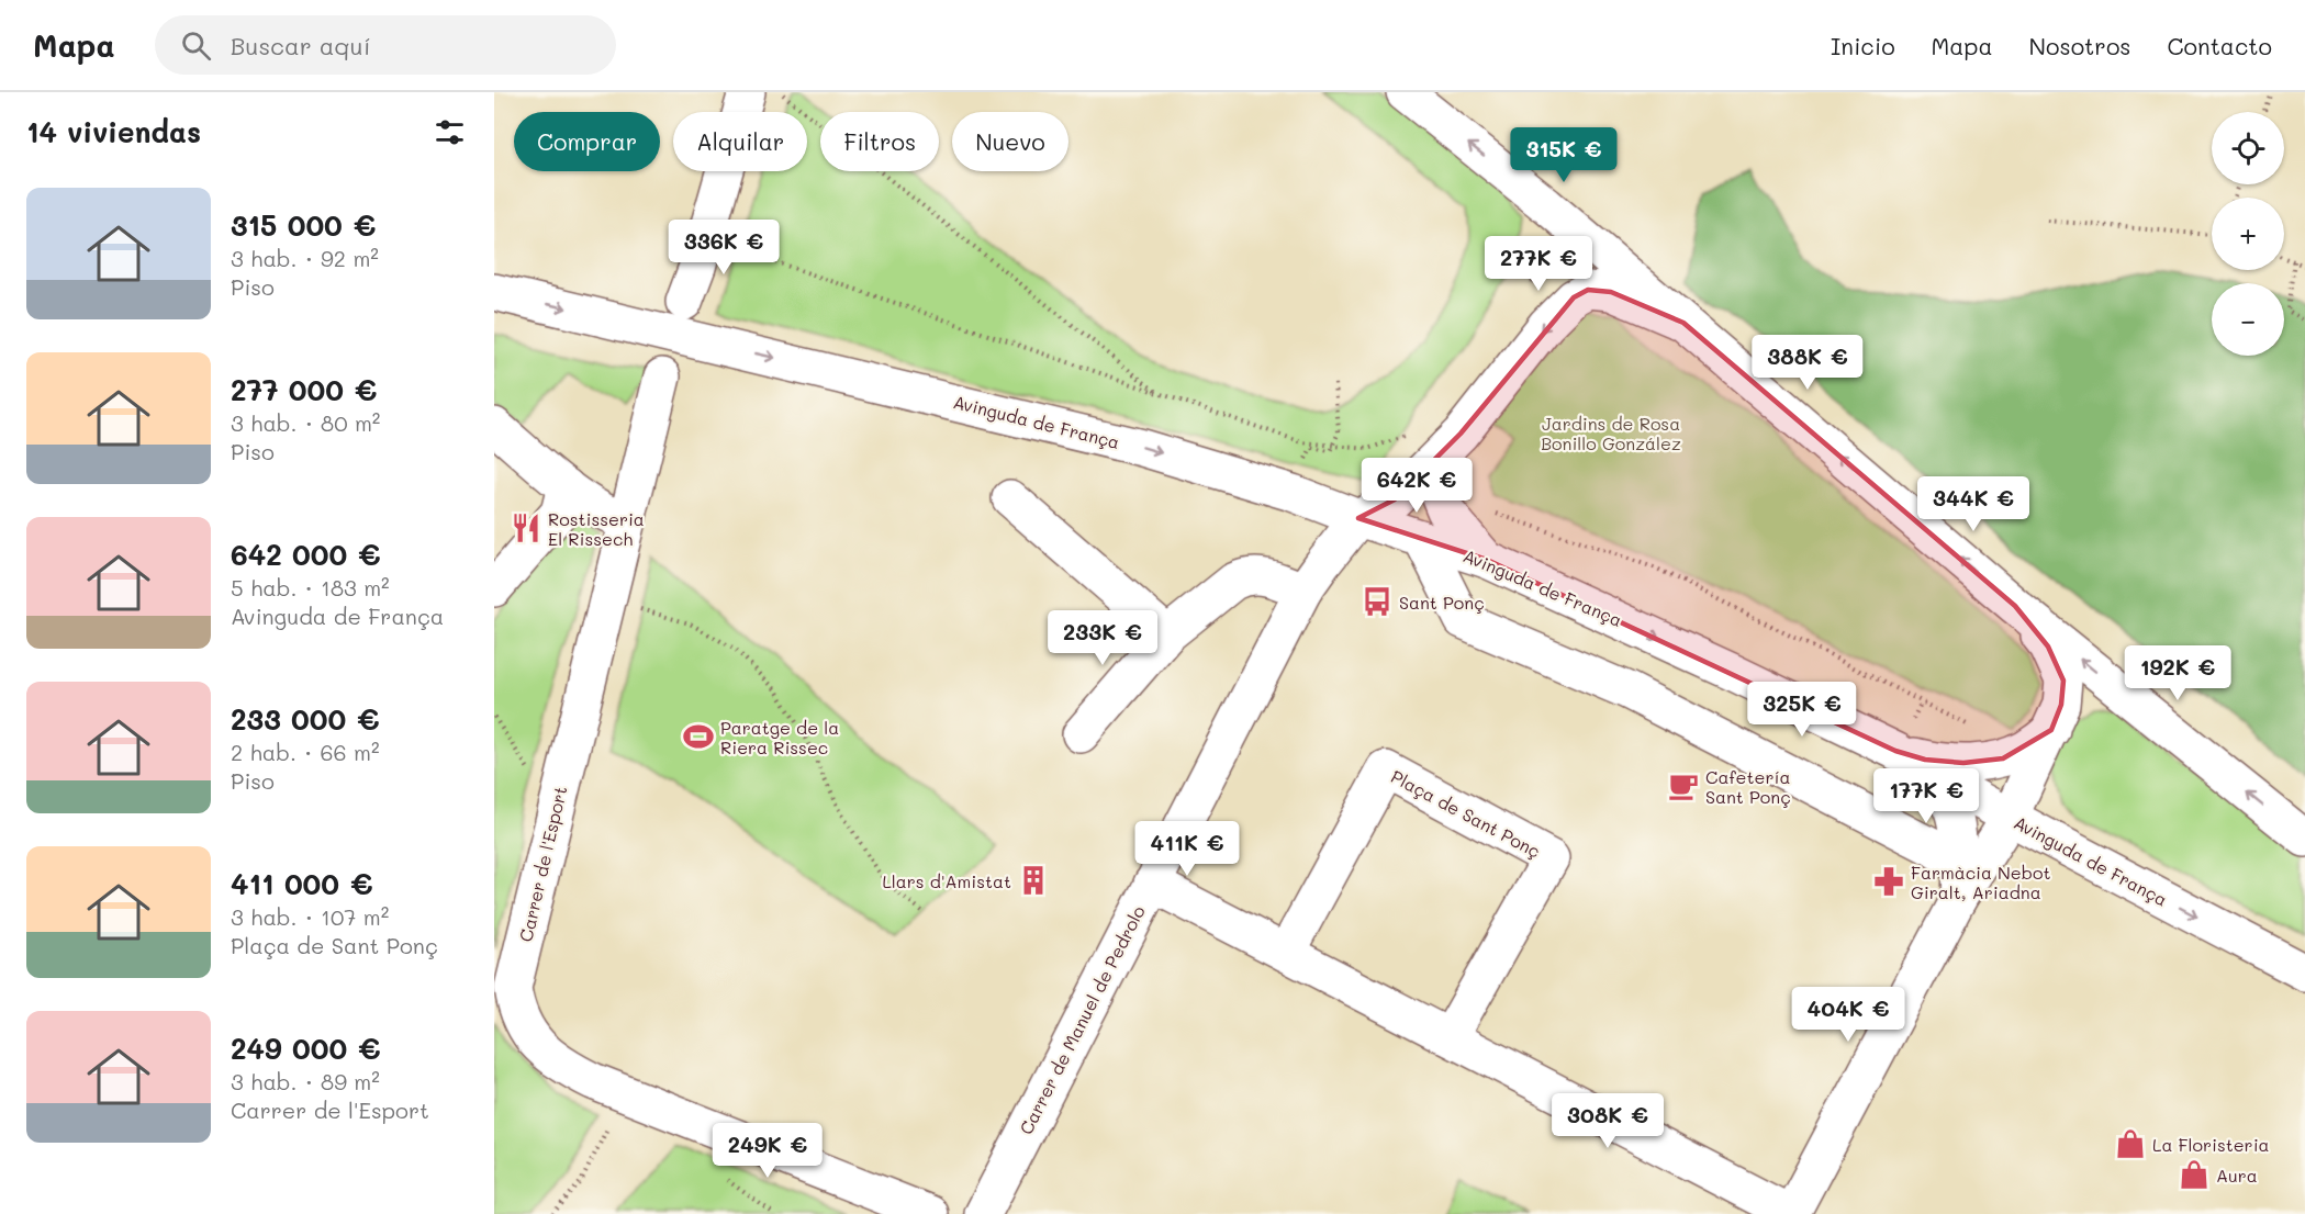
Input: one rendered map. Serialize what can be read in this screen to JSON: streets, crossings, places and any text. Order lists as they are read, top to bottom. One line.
{"streets":{"street":["Avinguda de França","Plaça de Sant Ponç","Carrer de l'Esport","Carrer de Manuel de Pedrolo"]},"crossings":[["Avinguda de França","Carrer de Manuel de Pedrolo"]],"parks":["Jardins de Rosa Bonillo González"],"places":{"restaurant":["Rostisseria El Rissech"],"bus stop":["Sant Ponç"],"sports":["Paratge de la Riera Rissec"],"cafe":["Cafetería Sant Ponç"],"building":["Llars d'Amistat"],"pharmacy":["Farmàcia Nebot Giralt, Ariadna"],"shop":["La Floristeria","Aura"]},"page":{"header":"Mapa","search":"Buscar aquí","nav":["Inicio","Mapa","Nosotros","Contacto"],"heading":"14 viviendas","map_buttons":["+","−"],"chip":["Comprar","Alquilar","Filtros","Nuevo"],"price":["315K €","336K €","277K €","388K €","642K €","344K €","233K €","192K €","325K €","177K €","411K €","404K €","308K €","249K €"],"list":[{"name":"315 000 €","note":"3 hab. · 92 m² · Piso"},{"name":"277 000 €","note":"3 hab. · 80 m² · Piso"},{"name":"642 000 €","note":"5 hab. · 183 m² · Avinguda de França"},{"name":"233 000 €","note":"2 hab. · 66 m² · Piso"},{"name":"411 000 €","note":"3 hab. · 107 m² · Plaça de Sant Ponç"},{"name":"249 000 €","note":"3 hab. · 89 m² · Carrer de l'Esport"}]}}
